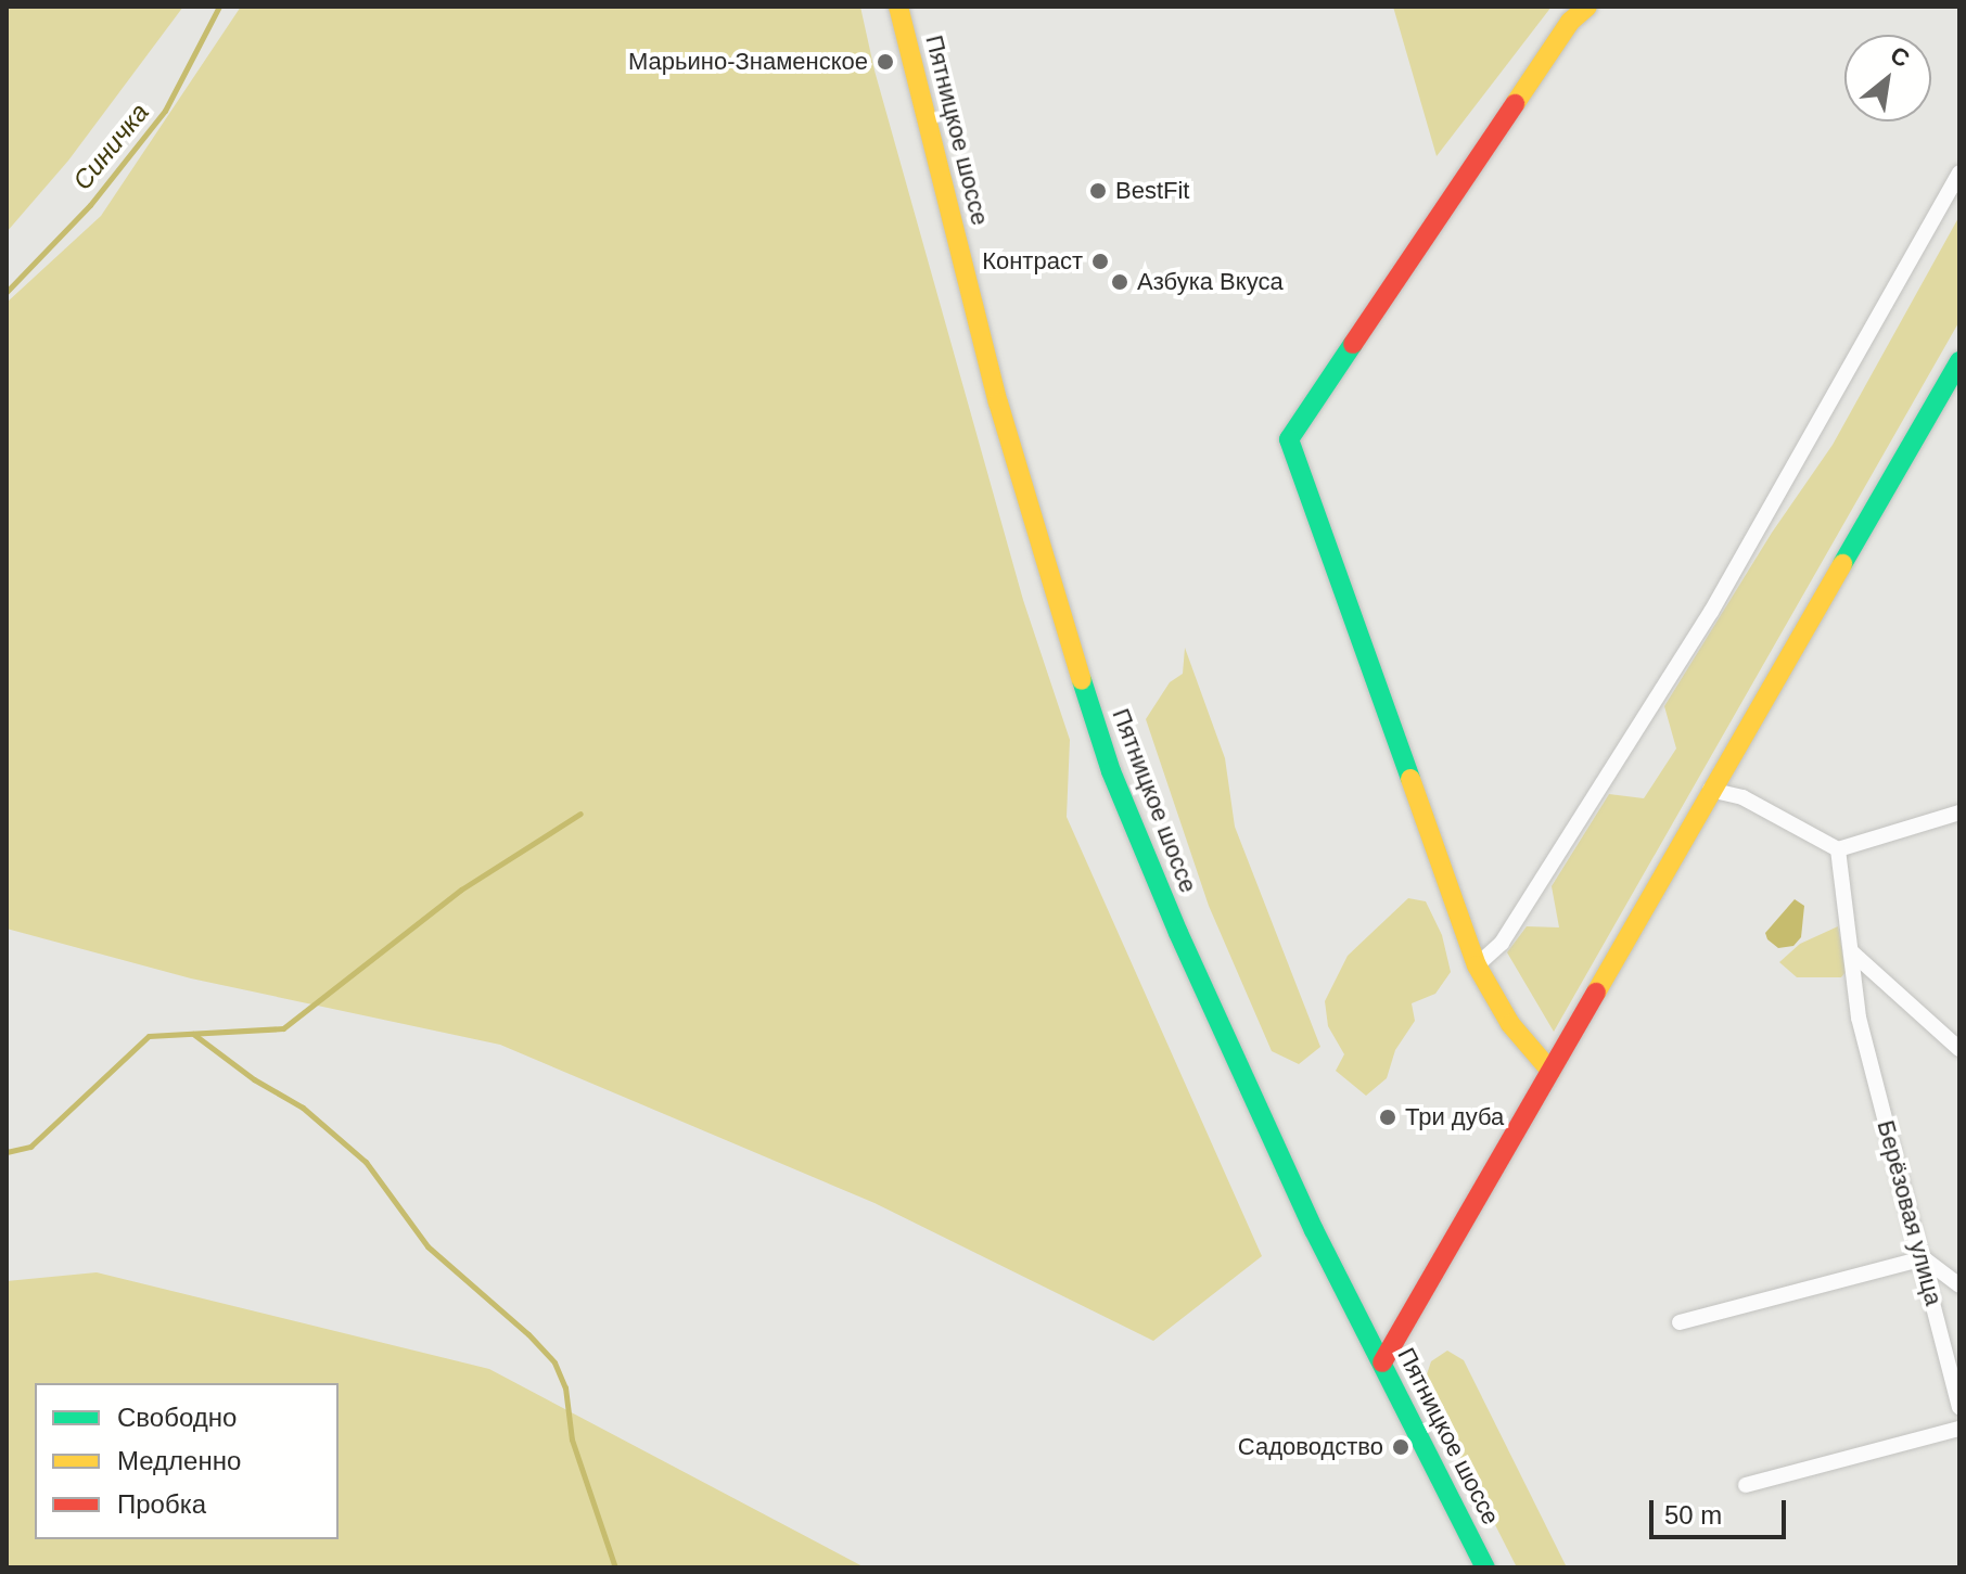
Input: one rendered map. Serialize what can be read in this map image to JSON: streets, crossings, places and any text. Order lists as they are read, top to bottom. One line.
{"streets":{"street":["Пятницкое шоссе","Берёзовая улица"]},"water":["Синичка"],"places":["Марьино-Знаменское","BestFit","Контраст","Азбука Вкуса","Три дуба","Садоводство"],"legend":["Свободно","Медленно","Пробка"],"scale_bar":"50 m","north":"top right"}
